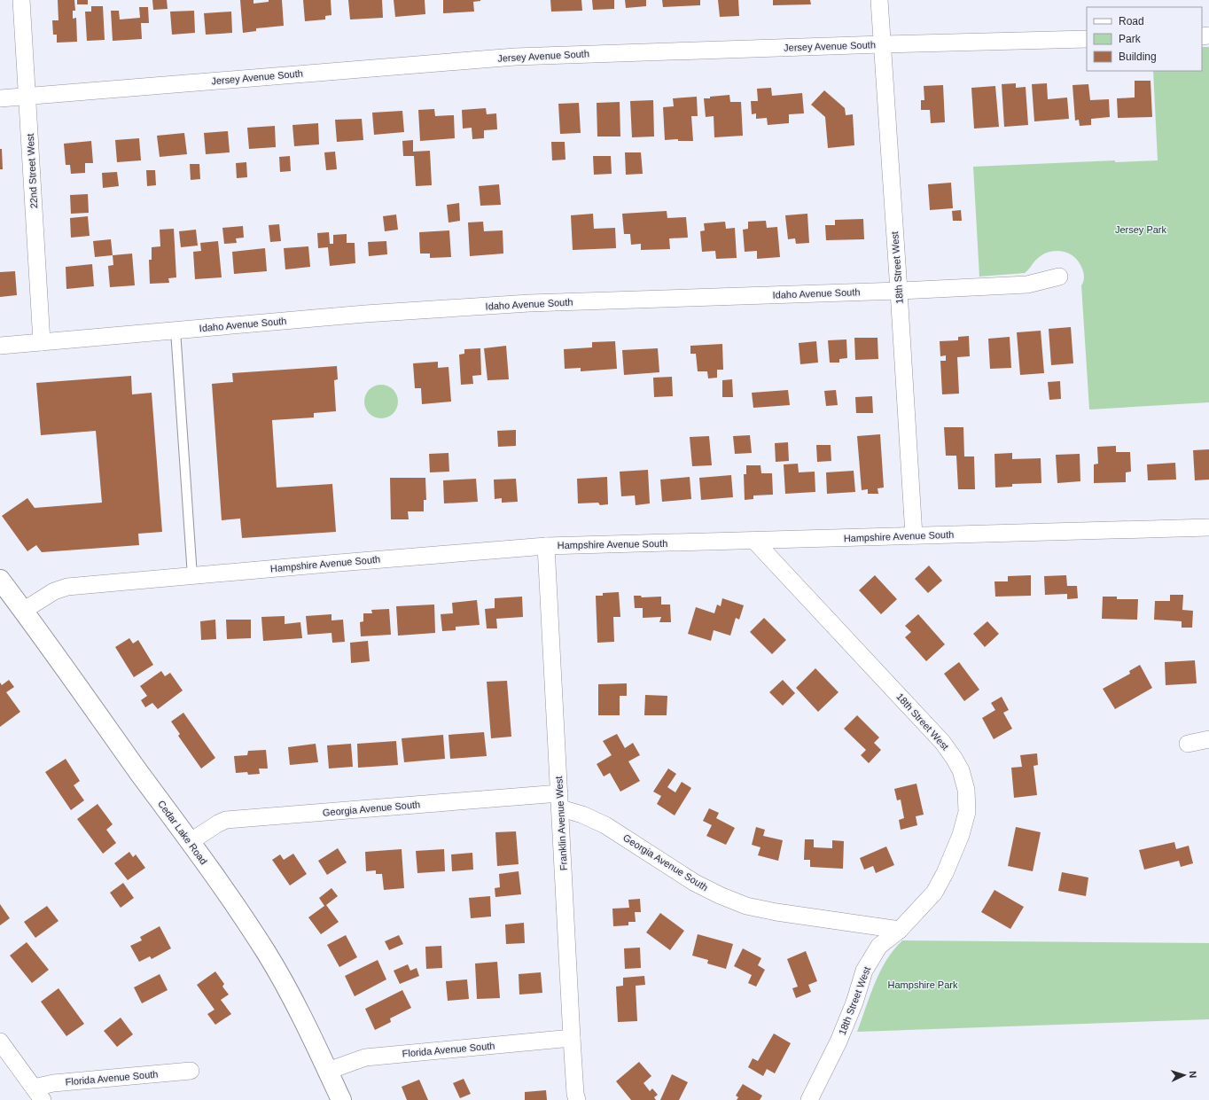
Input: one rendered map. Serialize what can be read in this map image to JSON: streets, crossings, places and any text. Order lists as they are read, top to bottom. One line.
{"streets":{"street":["Jersey Avenue South","22nd Street West","18th Street West","Idaho Avenue South","Hampshire Avenue South","Georgia Avenue South","Franklin Avenue West","Cedar Lake Road","Florida Avenue South"]},"crossings":[["Jersey Avenue South","22nd Street West"],["Jersey Avenue South","18th Street West"],["22nd Street West","Idaho Avenue South"],["18th Street West","Idaho Avenue South"],["18th Street West","Hampshire Avenue South"],["18th Street West","Georgia Avenue South"],["Hampshire Avenue South","Franklin Avenue West"],["Hampshire Avenue South","Cedar Lake Road"],["Georgia Avenue South","Franklin Avenue West"],["Georgia Avenue South","Cedar Lake Road"],["Franklin Avenue West","Florida Avenue South"],["Cedar Lake Road","Florida Avenue South"]],"parks":["Jersey Park","Hampshire Park"],"legend":["Road","Park","Building"],"north":"right"}
